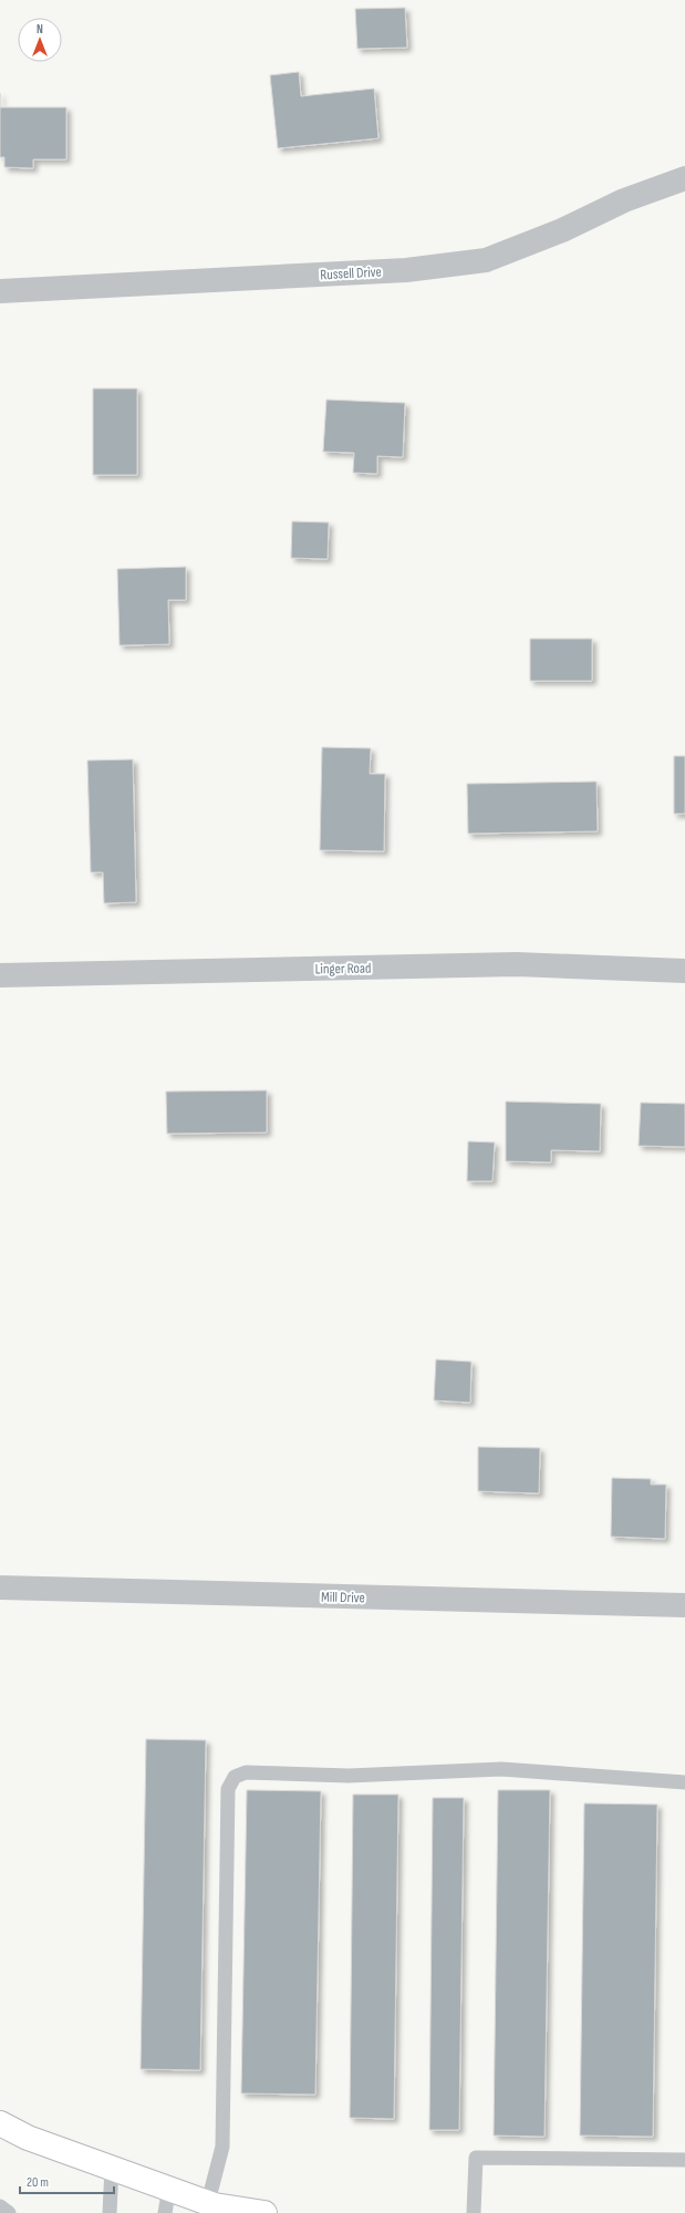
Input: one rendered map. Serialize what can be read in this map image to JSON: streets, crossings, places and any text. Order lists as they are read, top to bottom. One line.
{"streets":{"street":["Russell Drive","Linger Road","Mill Drive"]},"scale_bar":"20 m","north":"top"}
